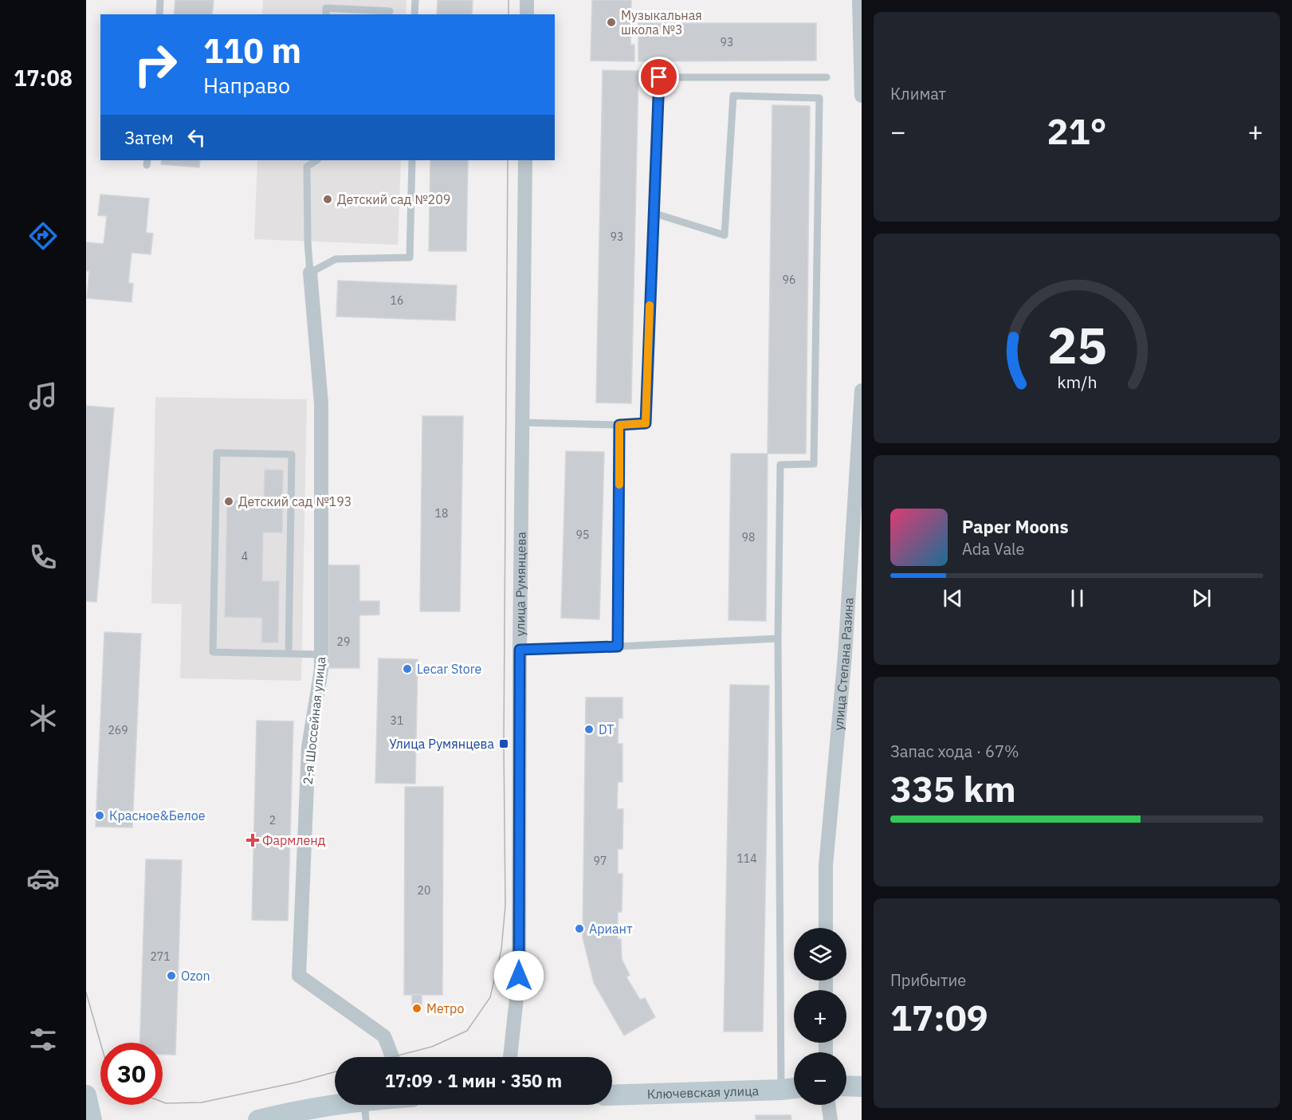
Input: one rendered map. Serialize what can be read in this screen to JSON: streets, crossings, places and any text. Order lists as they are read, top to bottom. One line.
{"streets":{"street":["улица Румянцева","улица Степана Разина","2-я Шоссейная улица","Ключевская улица"]},"places":{"other":["Музыкальная школа №3","Детский сад №209","Детский сад №193","Lecar Store","DT","Красное&Белое","Ариант","Ozon","Метро"],"transit":["Улица Румянцева"],"health":["Фармленд"]},"house_numbers":["93","93","96","16","18","95","98","4","29","31","269","2","114","97","20","271"],"page":{"tabs":"17:08","tile":["Климат",["Запас хода · 67%","335 km"],["Прибытие","17:09"]],"turn":["110 m","Направо"],"heat":["−","21°","+"],"then":"Затем","song":["Paper Moons","Ada Vale"],"map_buttons":["+","−"],"limit":"30","trip":"17:09 · 1 мин · 350 m","gauge":["25","km/h"]}}
